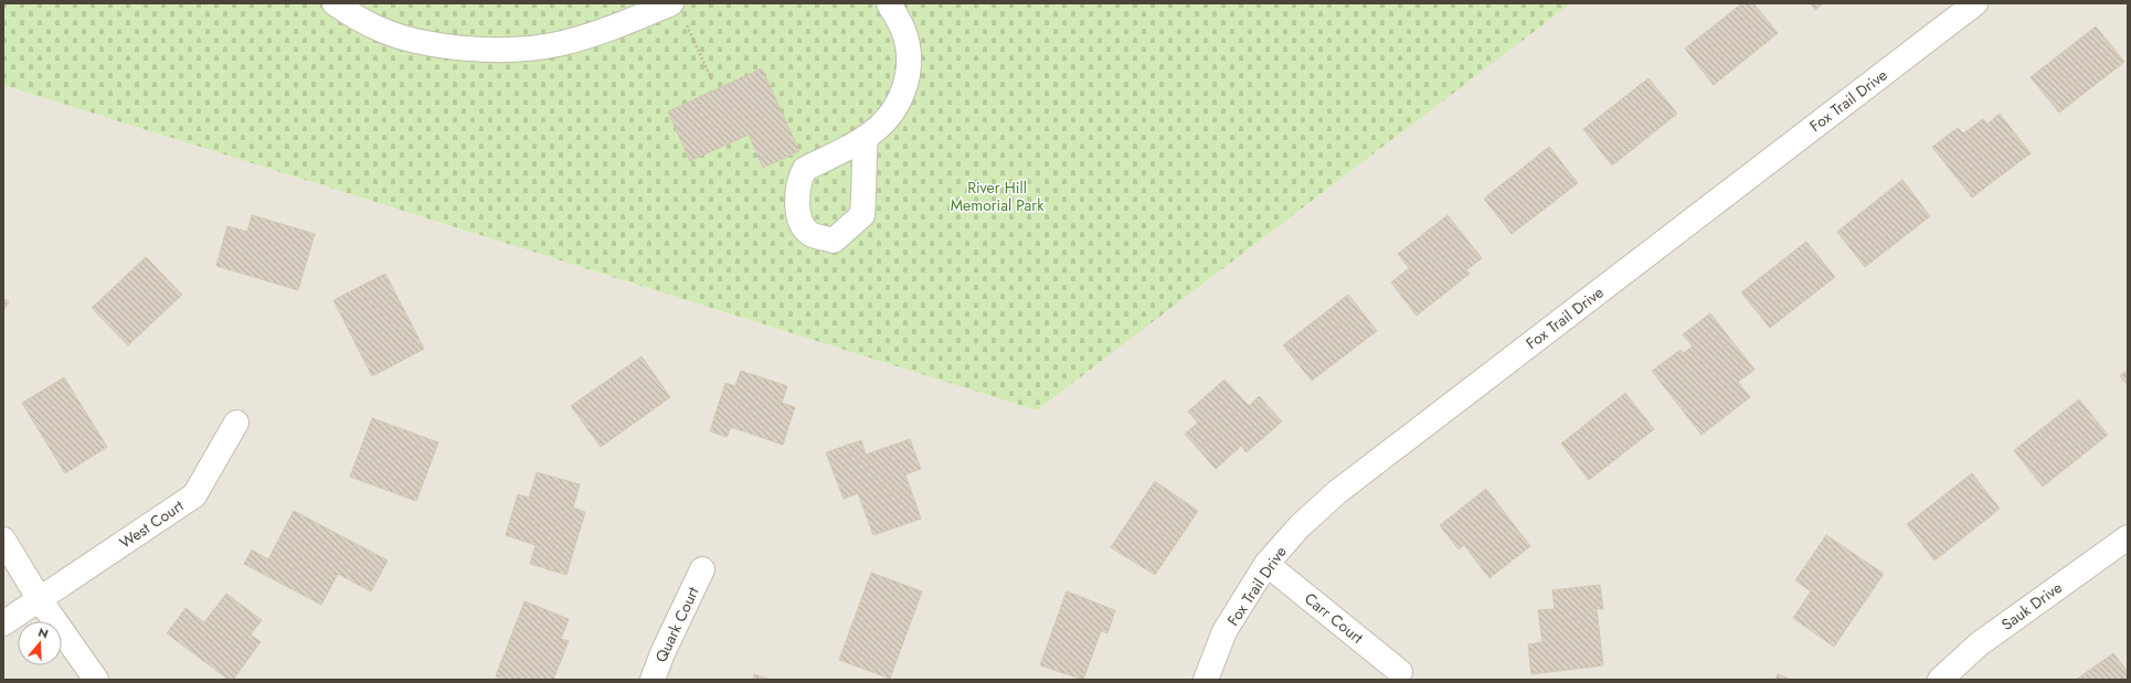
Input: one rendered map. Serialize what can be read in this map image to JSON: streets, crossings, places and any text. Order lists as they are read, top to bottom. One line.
{"streets":{"street":["Fox Trail Drive","West Court","Sauk Drive","Carr Court","Quark Court"]},"crossings":[["Fox Trail Drive","Carr Court"]],"parks":["River Hill Memorial Park"],"north":"top"}
